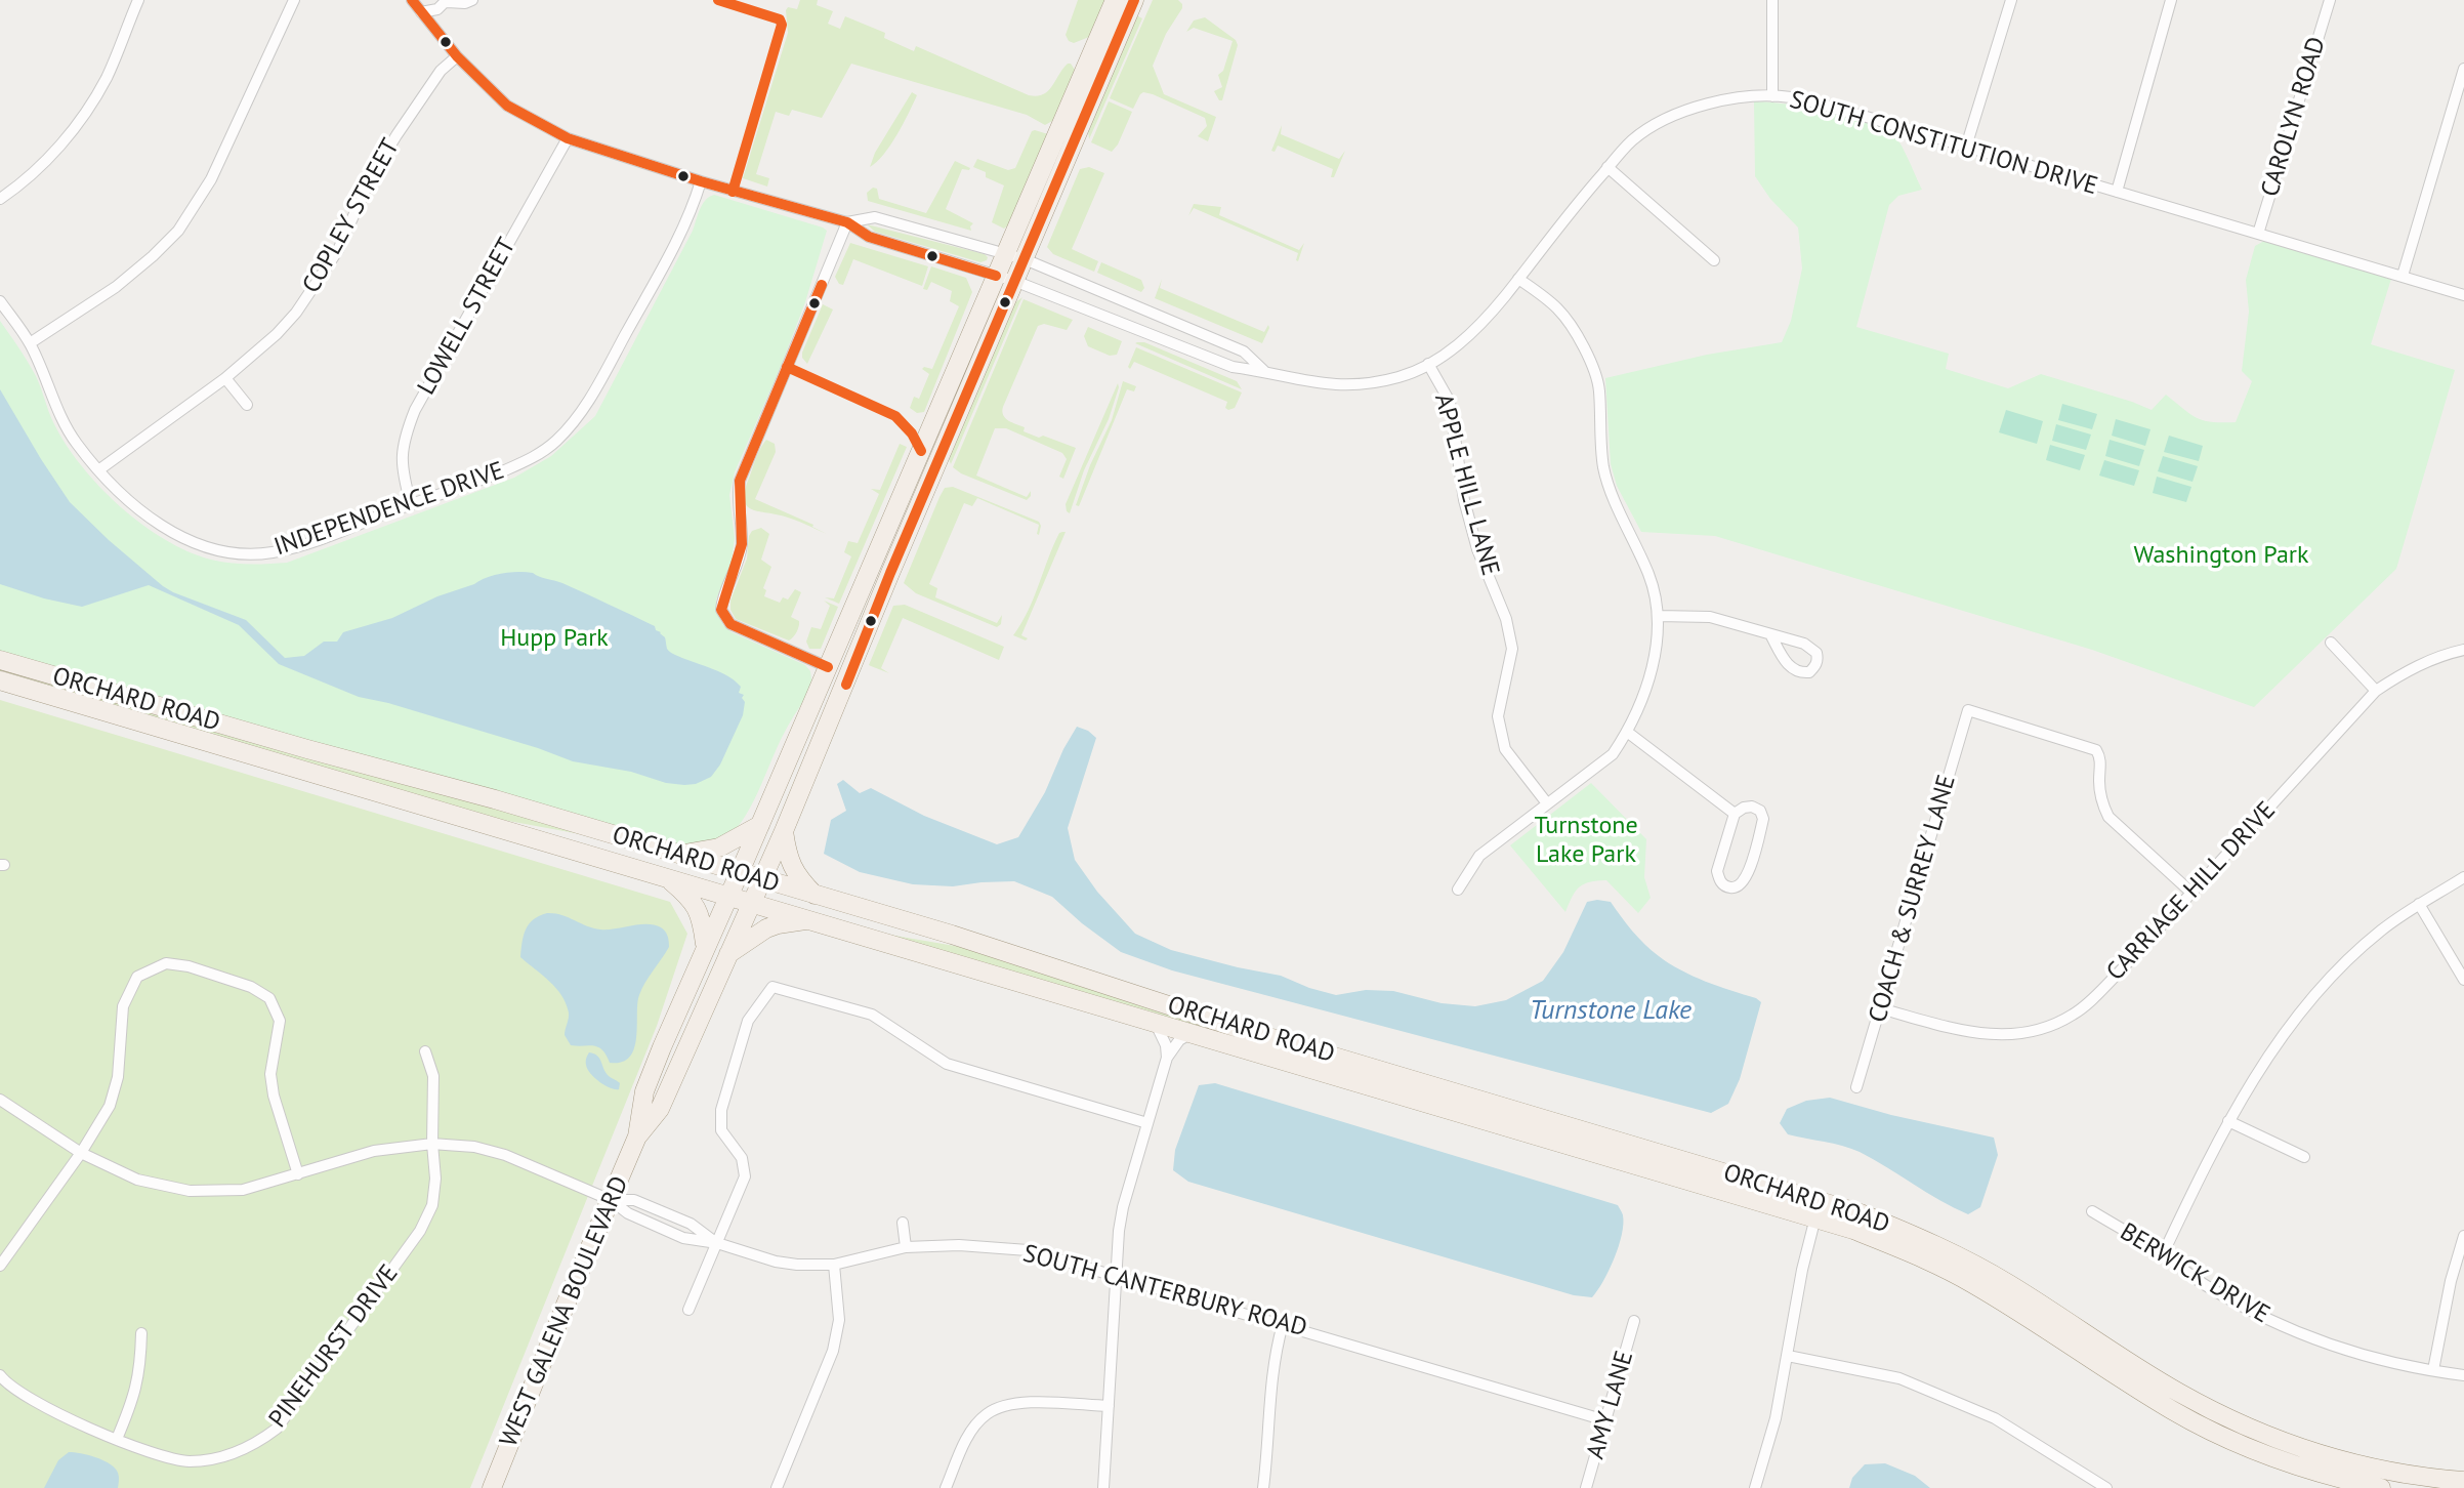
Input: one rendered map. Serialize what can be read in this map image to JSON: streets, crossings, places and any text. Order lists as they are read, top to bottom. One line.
{"streets":{"main road":["ORCHARD ROAD","WEST GALENA BOULEVARD"],"street":["CAROLYN ROAD","SOUTH CONSTITUTION DRIVE","COPLEY STREET","LOWELL STREET","APPLE HILL LANE","INDEPENDENCE DRIVE","CARRIAGE HILL DRIVE","COACH & SURREY LANE","BERWICK DRIVE","SOUTH CANTERBURY ROAD","PINEHURST DRIVE","AMY LANE"]},"crossings":[["CAROLYN ROAD","SOUTH CONSTITUTION DRIVE"],["SOUTH CONSTITUTION DRIVE","APPLE HILL LANE"],["SOUTH CONSTITUTION DRIVE","WEST GALENA BOULEVARD"],["COPLEY STREET","INDEPENDENCE DRIVE"],["LOWELL STREET","INDEPENDENCE DRIVE"],["ORCHARD ROAD","WEST GALENA BOULEVARD"],["CARRIAGE HILL DRIVE","COACH & SURREY LANE"],["SOUTH CANTERBURY ROAD","WEST GALENA BOULEVARD"],["SOUTH CANTERBURY ROAD","PINEHURST DRIVE"],["SOUTH CANTERBURY ROAD","AMY LANE"]],"water":["Turnstone Lake"],"parks":["Washington Park","Hupp Park","Turnstone Lake Park"]}
